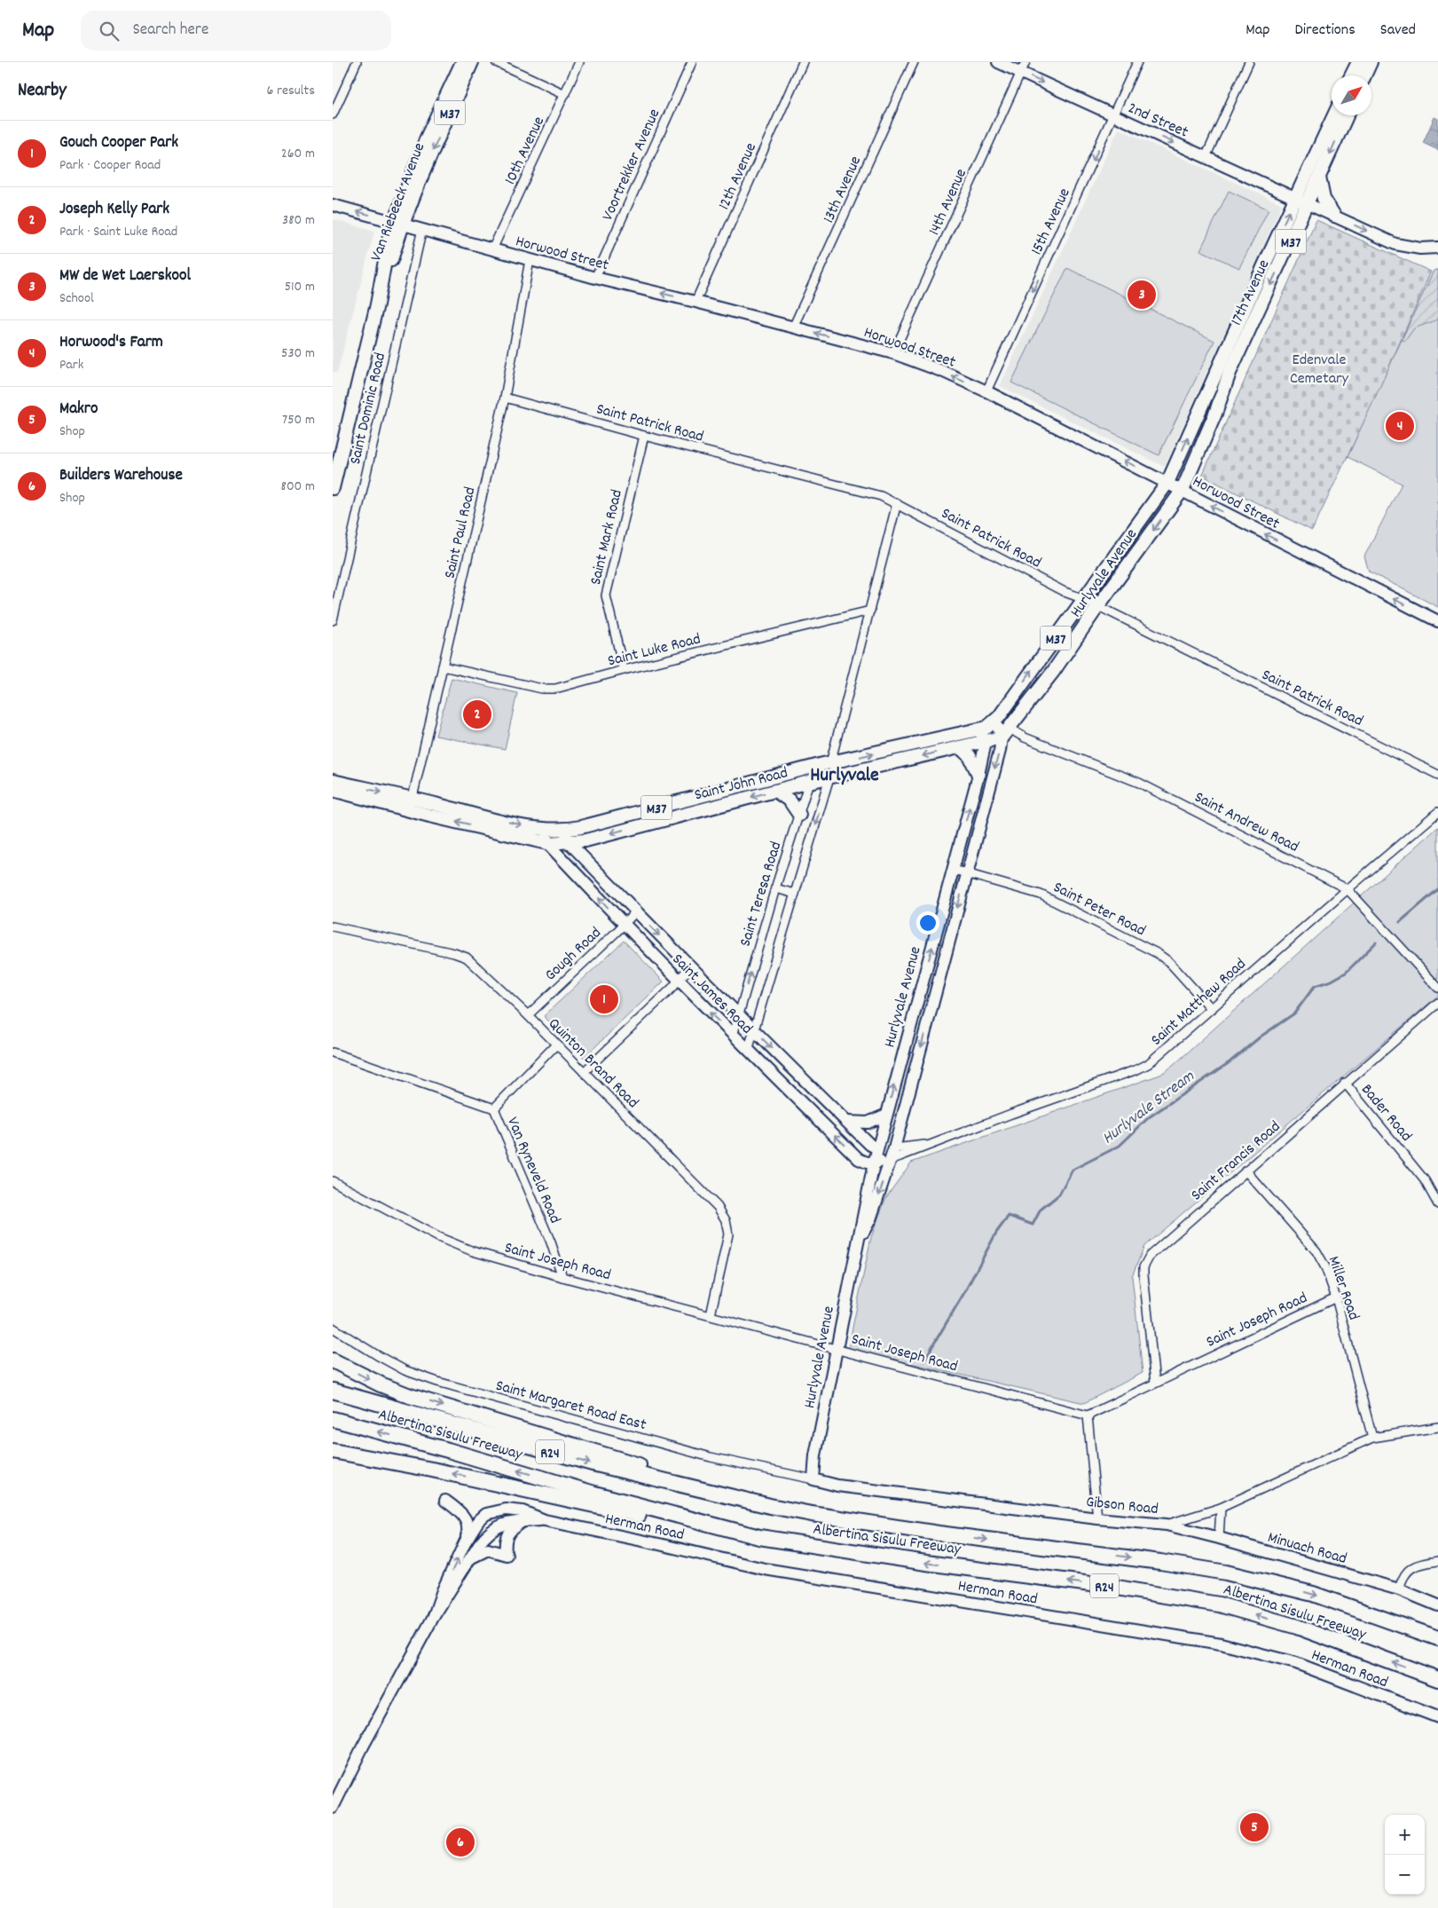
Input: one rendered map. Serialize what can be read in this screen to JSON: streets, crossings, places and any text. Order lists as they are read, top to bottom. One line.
{"streets":{"highway":["Albertina Sisulu Freeway","R24"],"main road":["M37","2nd Street","Van Riebeeck Avenue","Horwood Street","17th Avenue","Hurlyvale Avenue","Saint John Road","Saint James Road","Saint Matthew Road","Gibson Road","Herman Road","Minuach Road"],"street":["10th Avenue","Voortrekker Avenue","12th Avenue","13th Avenue","14th Avenue","15th Avenue","Saint Dominic Road","Saint Patrick Road","Saint Paul Road","Saint Mark Road","Saint Luke Road","Saint Andrew Road","Saint Teresa Road","Saint Peter Road","Gough Road","Quinton Brand Road","Bader Road","Saint Francis Road","Van Ryneveld Road","Saint Joseph Road","Miller Road","Saint Margaret Road East"]},"crossings":[["2nd Street","14th Avenue"],["2nd Street","15th Avenue"],["2nd Street","17th Avenue"],["10th Avenue","Horwood Street"],["Voortrekker Avenue","Horwood Street"],["12th Avenue","Horwood Street"],["13th Avenue","Horwood Street"],["Van Riebeeck Avenue","Horwood Street"],["14th Avenue","Horwood Street"],["15th Avenue","Horwood Street"],["Horwood Street","17th Avenue"],["Horwood Street","Saint Dominic Road"],["Horwood Street","Saint Paul Road"],["Horwood Street","Hurlyvale Avenue"],["17th Avenue","Hurlyvale Avenue"],["Saint Patrick Road","Saint Paul Road"],["Saint Patrick Road","Saint Mark Road"],["Saint Patrick Road","Hurlyvale Avenue"],["Saint Patrick Road","Saint Teresa Road"],["Saint Paul Road","Saint Luke Road"],["Saint Paul Road","Saint John Road"],["Saint Mark Road","Saint Luke Road"],["Hurlyvale Avenue","Saint John Road"],["Hurlyvale Avenue","Saint Andrew Road"],["Hurlyvale Avenue","Saint Peter Road"],["Hurlyvale Avenue","Saint James Road"],["Hurlyvale Avenue","Saint Matthew Road"],["Hurlyvale Avenue","Saint Joseph Road"],["Hurlyvale Avenue","Saint Margaret Road East"],["Hurlyvale Avenue","Gibson Road"],["Saint Luke Road","Saint Teresa Road"],["Saint John Road","Saint Andrew Road"],["Saint John Road","Saint Teresa Road"],["Saint John Road","Saint James Road"],["Saint Andrew Road","Saint Matthew Road"],["Saint Teresa Road","Saint James Road"],["Saint Peter Road","Saint Matthew Road"],["Gough Road","Saint James Road"],["Gough Road","Quinton Brand Road"],["Saint James Road","Saint Matthew Road"],["Quinton Brand Road","Saint Joseph Road"],["Bader Road","Saint Francis Road"],["Saint Francis Road","Saint Joseph Road"],["Saint Francis Road","Miller Road"],["Van Ryneveld Road","Saint Joseph Road"],["Saint Joseph Road","Miller Road"],["Miller Road","Gibson Road"],["Saint Margaret Road East","Gibson Road"],["Albertina Sisulu Freeway","R24"],["Gibson Road","Minuach Road"]],"one_way":["2nd Street","15th Avenue","Horwood Street"],"districts":["Hurlyvale"],"water":["Hurlyvale Stream"],"parks":["Edenvale Cemetary"],"north":"top right","page":{"header":"Map","search":"Search here","nav":["Map","Directions","Saved"],"heading":["Nearby","6 results"],"list":[{"mark":"1","name":"Gouch Cooper Park","note":"Park · Cooper Road","value":"260 m"},{"mark":"2","name":"Joseph Kelly Park","note":"Park · Saint Luke Road","value":"380 m"},{"mark":"3","name":"MW de Wet Laerskool","note":"School","value":"510 m"},{"mark":"4","name":"Horwood's Farm","note":"Park","value":"530 m"},{"mark":"5","name":"Makro","note":"Shop","value":"750 m"},{"mark":"6","name":"Builders Warehouse","note":"Shop","value":"800 m"}],"pins":["3","4","2","1","5","6"],"map_buttons":["+","−"]}}
